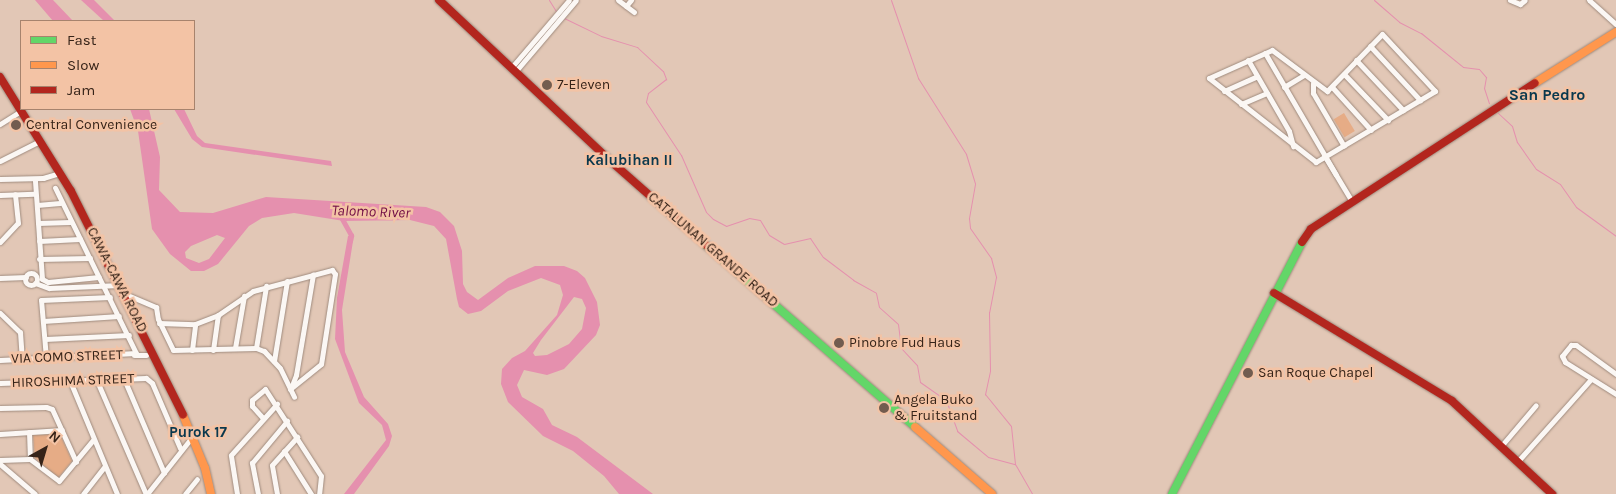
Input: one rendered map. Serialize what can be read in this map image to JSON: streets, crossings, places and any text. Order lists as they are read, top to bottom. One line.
{"streets":{"main road":["CATALUNAN GRANDE ROAD","CAWA-CAWA ROAD"],"street":["VIA COMO STREET","HIROSHIMA STREET"]},"districts":["San Pedro","Kalubihan II","Purok 17"],"water":["Talomo River"],"places":["7-Eleven","Central Convenience","Pinobre Fud Haus","San Roque Chapel","Angela Buko & Fruitstand"],"legend":["Fast","Slow","Jam"],"north":"top right"}
